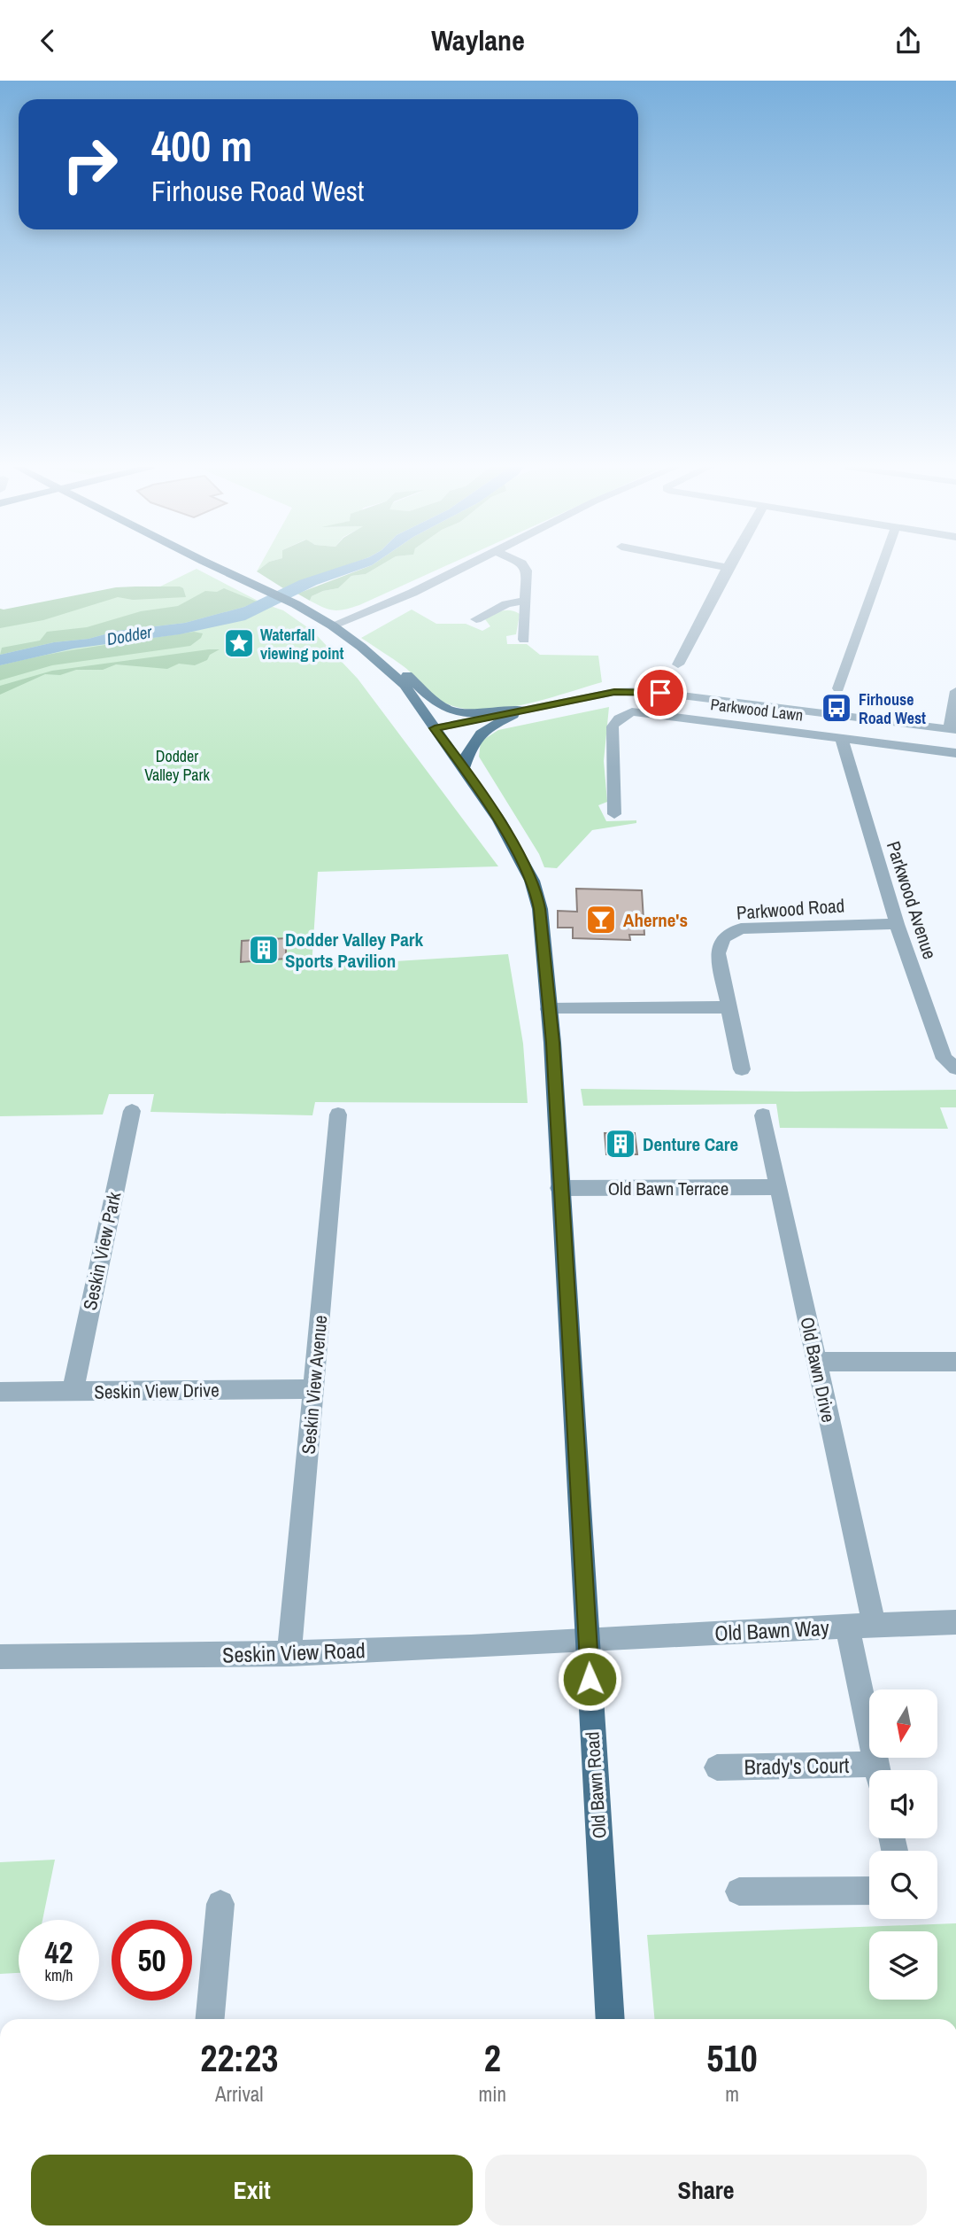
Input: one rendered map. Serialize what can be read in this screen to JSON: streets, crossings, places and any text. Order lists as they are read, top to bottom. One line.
{"streets":{"main road":["Old Bawn Road"],"street":["Parkwood Lawn","Parkwood Avenue","Parkwood Road","Old Bawn Terrace","Seskin View Park","Old Bawn Drive","Seskin View Avenue","Seskin View Drive","Old Bawn Way","Seskin View Road","Brady's Court"]},"crossings":[["Parkwood Lawn","Parkwood Avenue"],["Parkwood Avenue","Parkwood Road"],["Old Bawn Terrace","Old Bawn Drive"],["Old Bawn Terrace","Old Bawn Road"],["Seskin View Park","Seskin View Drive"],["Old Bawn Drive","Old Bawn Way"],["Seskin View Avenue","Seskin View Drive"],["Seskin View Avenue","Seskin View Road"],["Old Bawn Way","Seskin View Road"],["Old Bawn Way","Brady's Court"],["Old Bawn Way","Old Bawn Road"],["Seskin View Road","Old Bawn Road"]],"water":["Dodder"],"parks":["Dodder Valley Park"],"places":{"place":["Waterfall viewing point"],"bus stop":["Firhouse Road West"],"bar":["Aherne's"],"building":["Dodder Valley Park Sports Pavilion","Denture Care"]},"north":"bottom","page":{"header":"Waylane","turn":["400 m","Firhouse Road West"],"speed":"42 km/h","limit":"50","eta":["22:23","Arrival","2","min","510","m"],"buttons":["Exit","Share"]}}
